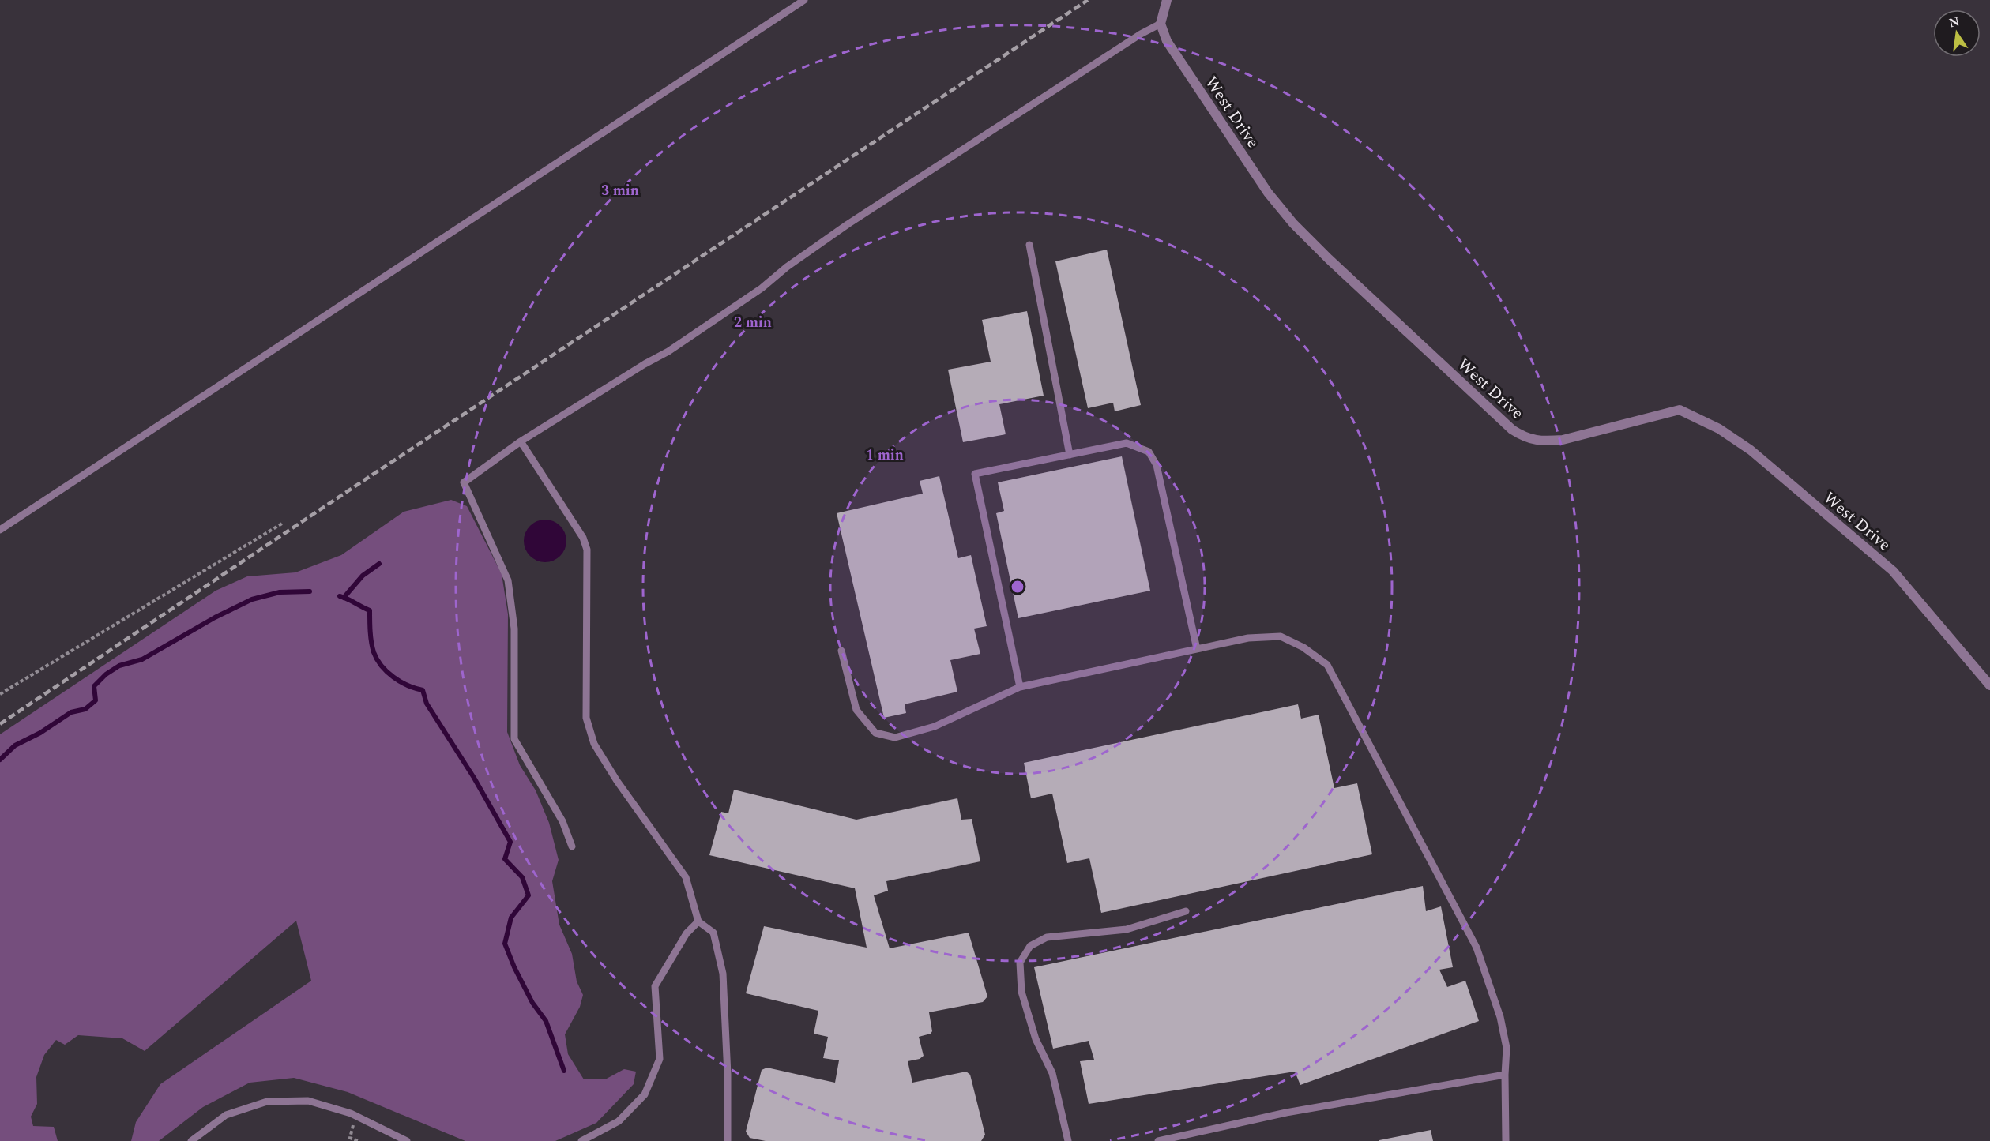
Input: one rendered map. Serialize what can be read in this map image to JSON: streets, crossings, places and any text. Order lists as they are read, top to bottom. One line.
{"streets":{"street":["West Drive"]},"north":"top","rings":["3 min","2 min","1 min"]}
